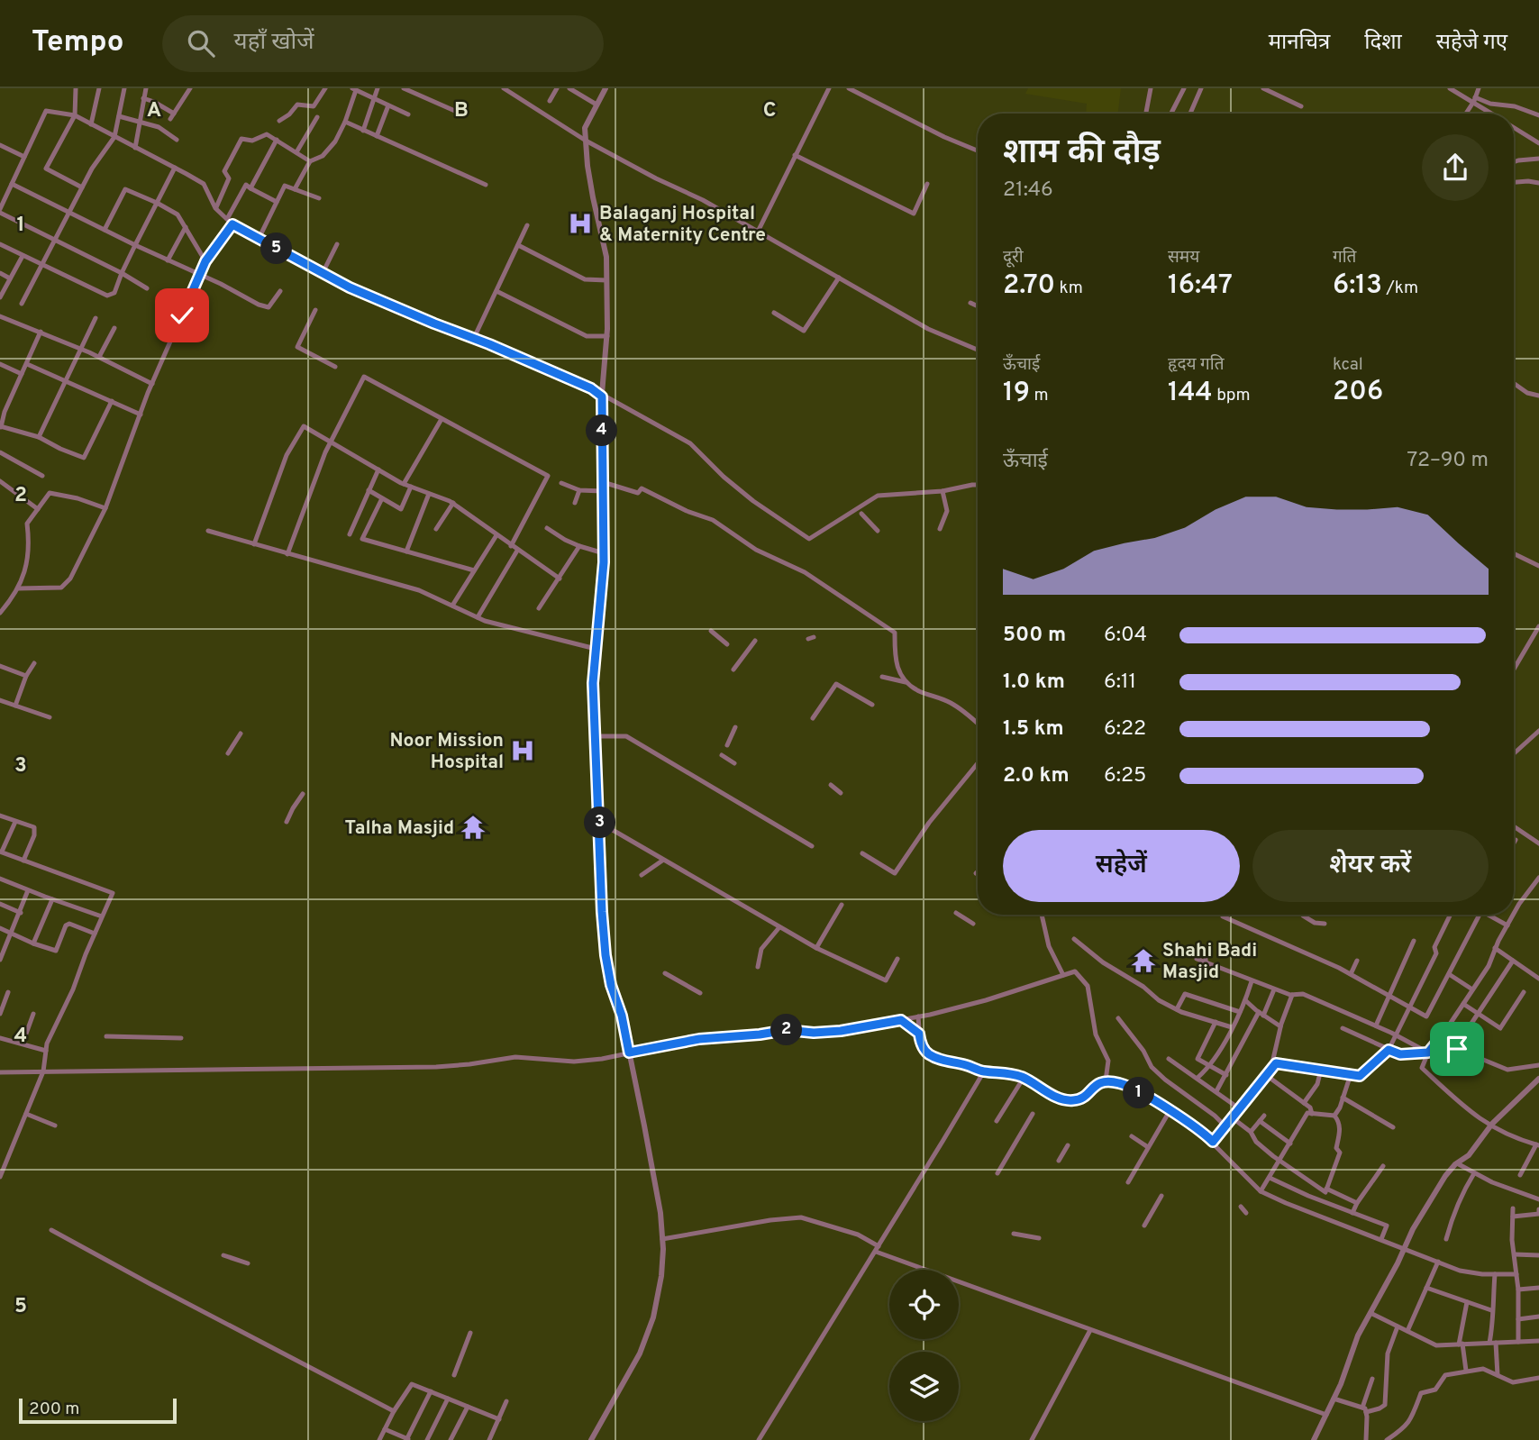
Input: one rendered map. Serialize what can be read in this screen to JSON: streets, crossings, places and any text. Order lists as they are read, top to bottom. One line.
{"places":{"hospital":["Balaganj Hospital & Maternity Centre","Noor Mission Hospital"],"temple":["Talha Masjid","Shahi Badi Masjid"]},"scale_bar":"200 m","page":{"header":"Tempo","search":"यहाँ खोजें","nav":["मानचित्र","दिशा","सहेजे गए"],"heading":["शाम की दौड़","21:46"],"stats":[["दूरी","2.70 km"],["समय","16:47"],["गति","6:13 /km"],["ऊँचाई","19 m"],["हृदय गति","144 bpm"],["kcal","206"]],"pins":["5","4","3","2","1"],"chart":["ऊँचाई","72–90 m"],"list":[{"name":"500 m","note":"6:04"},{"name":"1.0 km","note":"6:11"},{"name":"1.5 km","note":"6:22"},{"name":"2.0 km","note":"6:25"}],"buttons":["सहेजें","शेयर करें"],"scale":"200 m"},"grid":{"columns":["A","B","C"],"rows":["1","2","3","4","5"]}}
